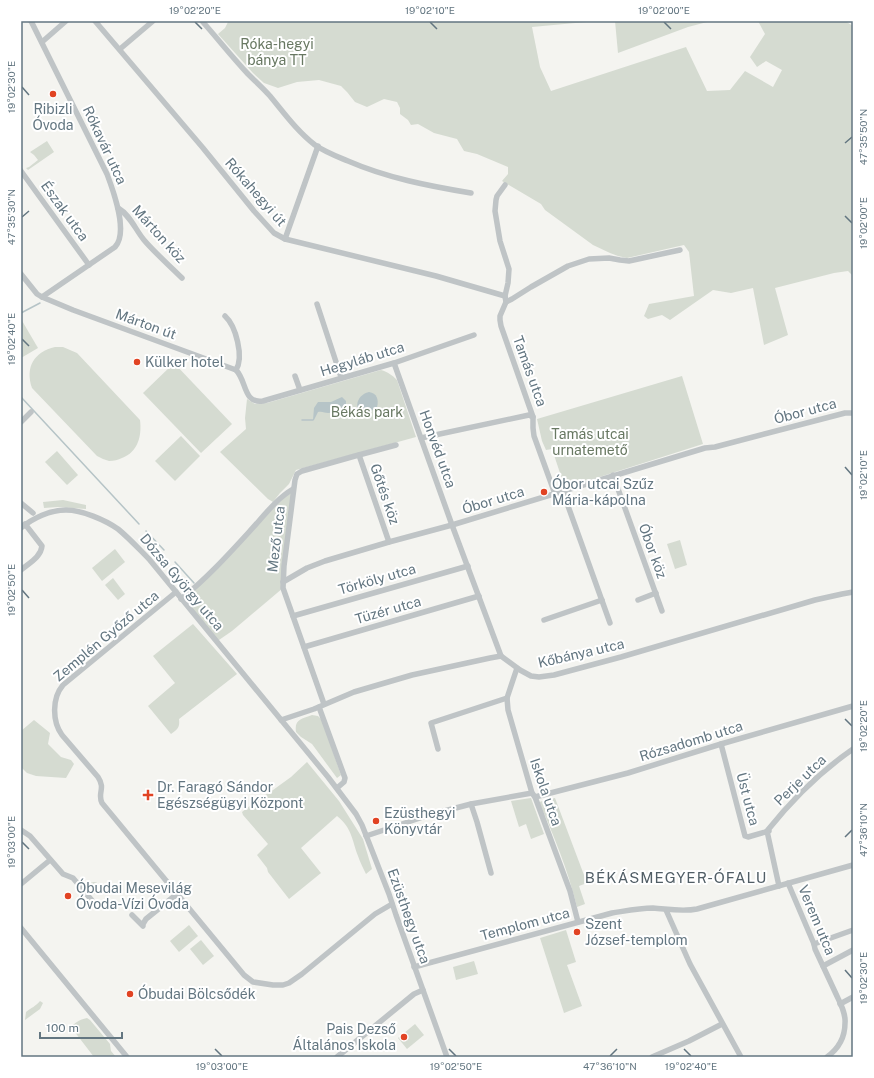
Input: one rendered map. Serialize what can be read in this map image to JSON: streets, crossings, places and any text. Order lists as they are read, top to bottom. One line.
{"streets":{"street":["Rókavár utca","Rókahegyi út","Észak utca","Márton köz","Márton út","Hegyláb utca","Tamás utca","Óbor utca","Honvéd utca","Gőtés köz","Mező utca","Óbor köz","Törköly utca","Dózsa György utca","Tüzér utca","Zemplén Győző utca","Kőbánya utca","Rózsadomb utca","Perje utca","Iskola utca","Üst utca","Ezüsthegy utca","Verem utca","Templom utca"]},"crossings":[["Rókavár utca","Észak utca"],["Rókavár utca","Márton köz"],["Rókavár utca","Márton út"],["Rókahegyi út","Tamás utca"],["Márton út","Hegyláb utca"],["Hegyláb utca","Honvéd utca"],["Tamás utca","Óbor utca"],["Óbor utca","Honvéd utca"],["Óbor utca","Gőtés köz"],["Óbor utca","Mező utca"],["Óbor utca","Óbor köz"],["Honvéd utca","Törköly utca"],["Honvéd utca","Tüzér utca"],["Honvéd utca","Kőbánya utca"],["Gőtés köz","Mező utca"],["Mező utca","Törköly utca"],["Mező utca","Tüzér utca"],["Mező utca","Zemplén Győző utca"],["Dózsa György utca","Zemplén Győző utca"],["Dózsa György utca","Ezüsthegy utca"],["Zemplén Győző utca","Ezüsthegy utca"],["Kőbánya utca","Iskola utca"],["Rózsadomb utca","Iskola utca"],["Rózsadomb utca","Üst utca"],["Rózsadomb utca","Ezüsthegy utca"],["Perje utca","Üst utca"],["Iskola utca","Templom utca"],["Ezüsthegy utca","Templom utca"],["Verem utca","Templom utca"]],"districts":["BÉKÁSMEGYER-ÓFALU"],"parks":["Róka-hegyi bánya TT","Békás park","Tamás utcai urnatemető"],"places":{"other":["Ribizli Óvoda","Külker hotel","Óbor utcai Szűz Mária-kápolna","Ezüsthegyi Könyvtár","Óbudai Mesevilág Óvoda-Vízi Óvoda","Szent József-templom","Óbudai Bölcsődék","Pais Dezső Általános Iskola"],"health":["Dr. Faragó Sándor Egészségügyi Központ"]},"scale_bar":"100 m","coordinates":["19°02'20\"E","19°02'10\"E","19°02'00\"E","19°02'30\"E","47°35'50\"N","47°35'30\"N","19°02'40\"E","19°02'50\"E","47°36'10\"N","19°03'00\"E"]}
